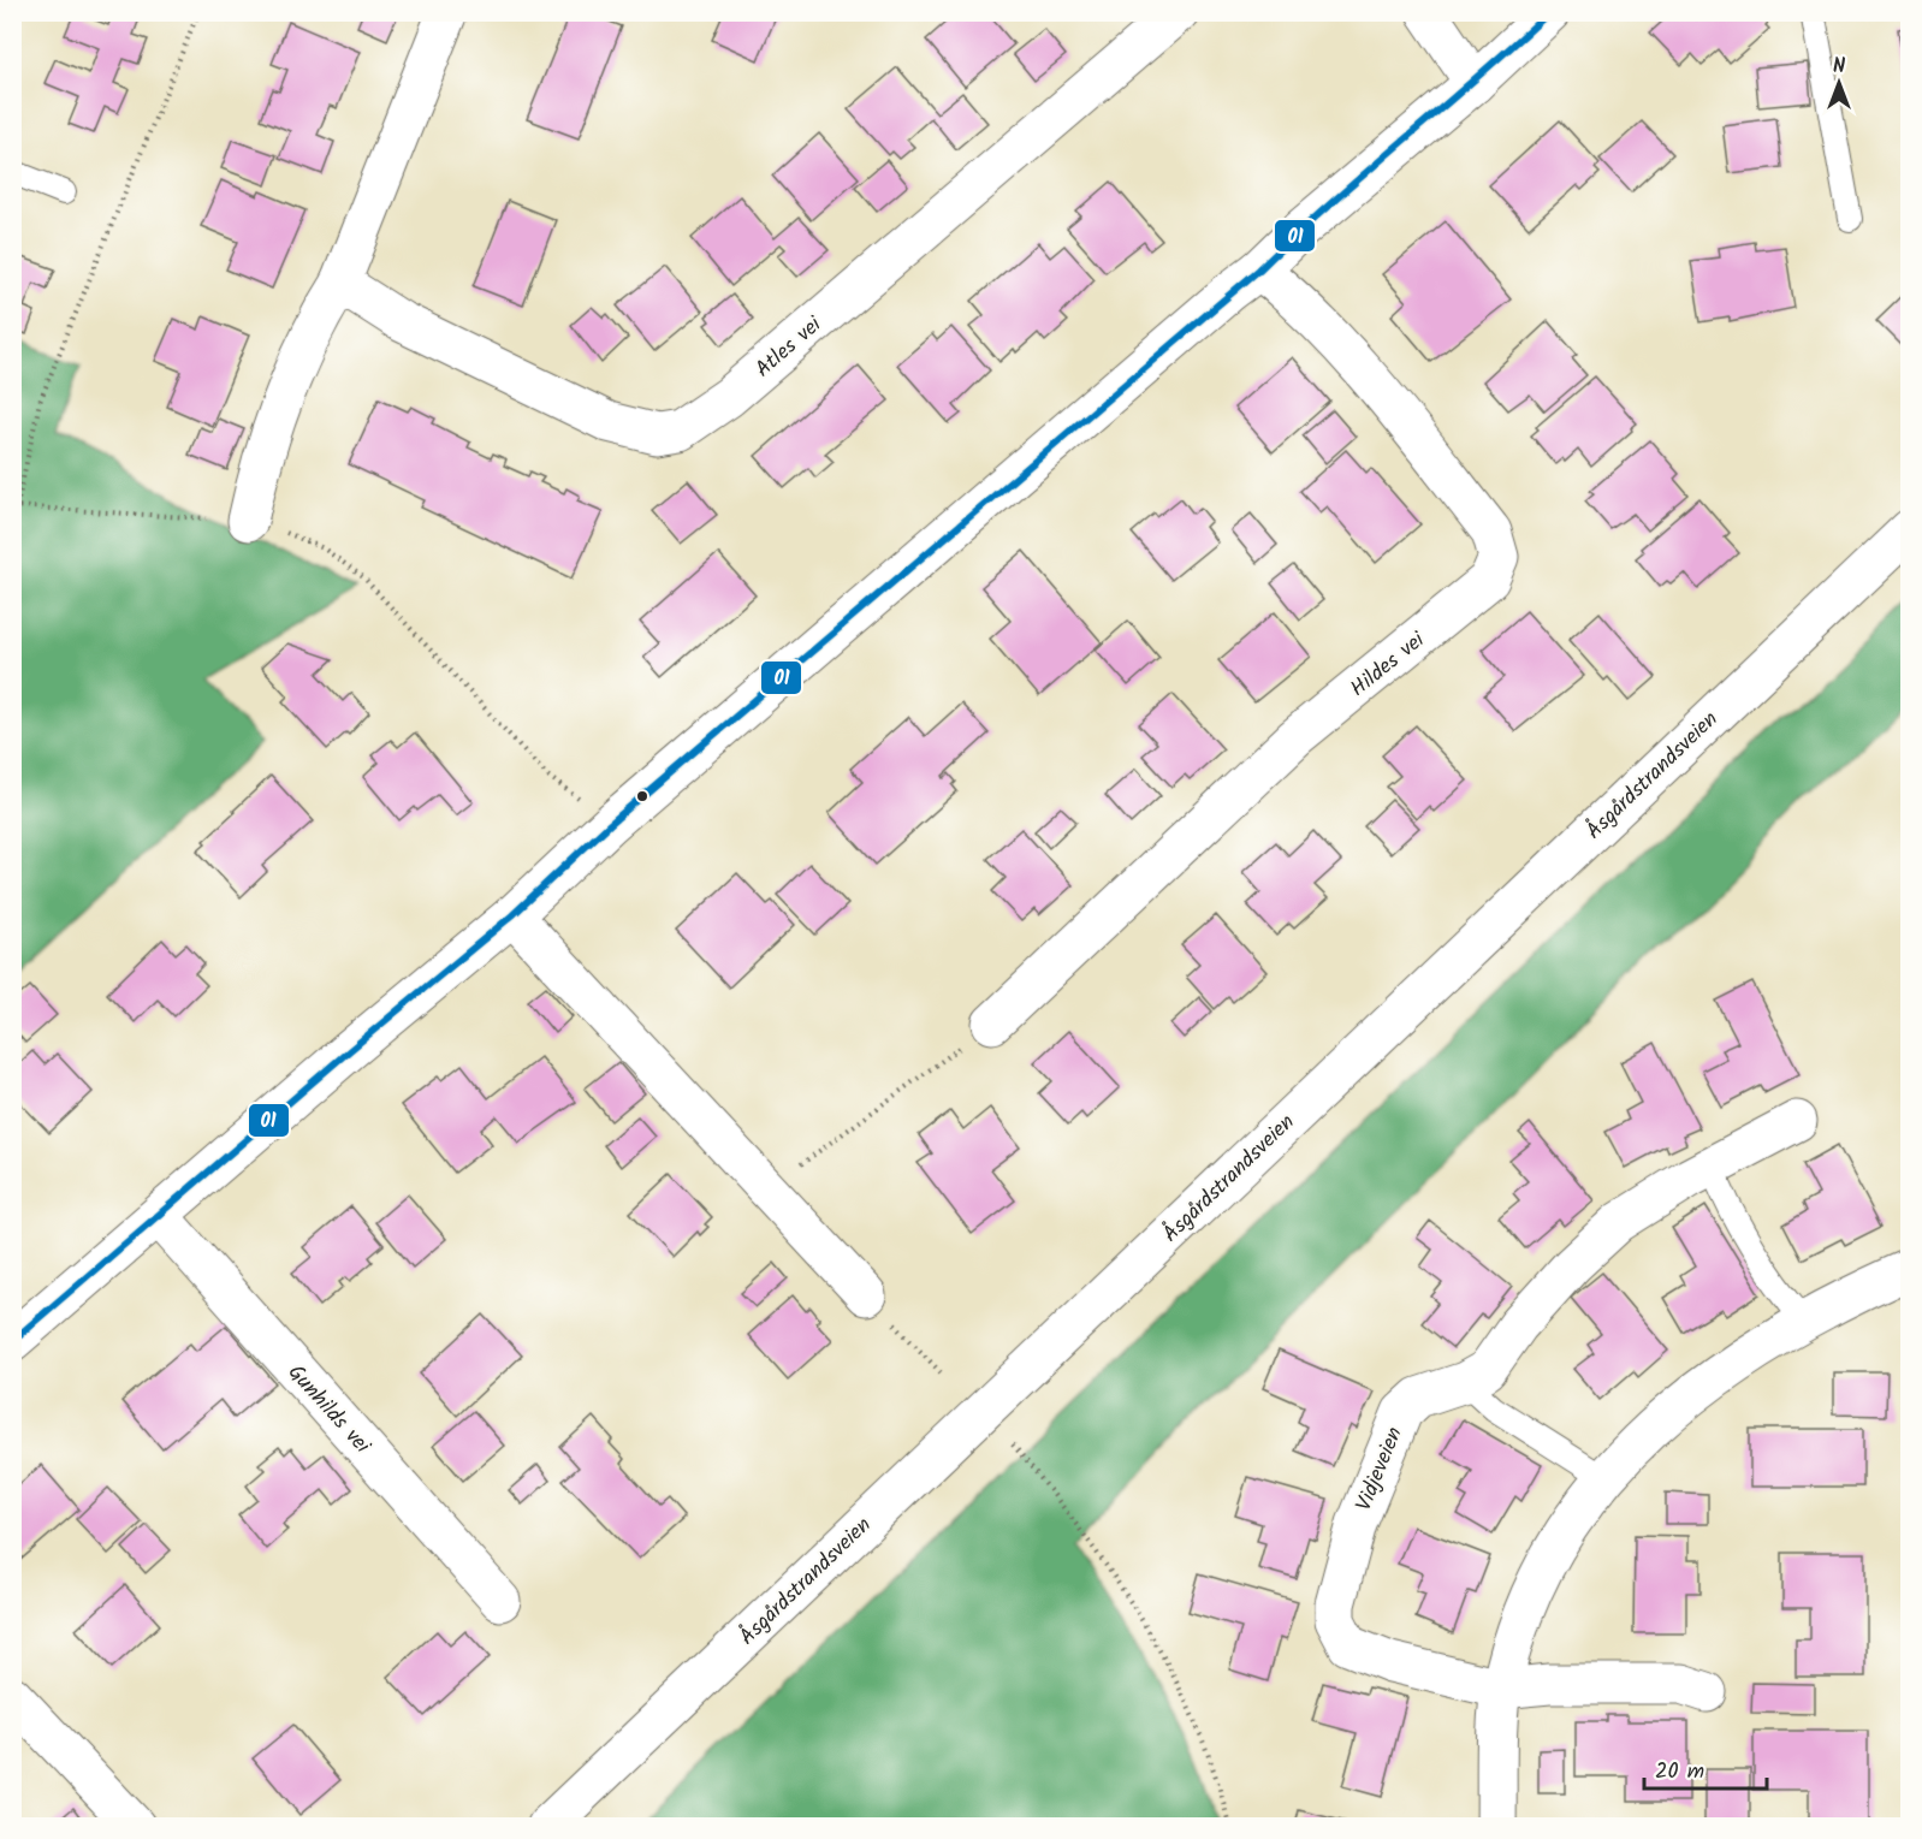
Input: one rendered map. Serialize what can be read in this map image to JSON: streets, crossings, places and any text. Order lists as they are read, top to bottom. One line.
{"streets":{"street":["Atles vei","Hildes vei","Åsgårdstrandsveien","Gunhilds vei","Vidjeveien"]},"lines":["transit line 01"],"scale_bar":"20 m","north":"top"}
